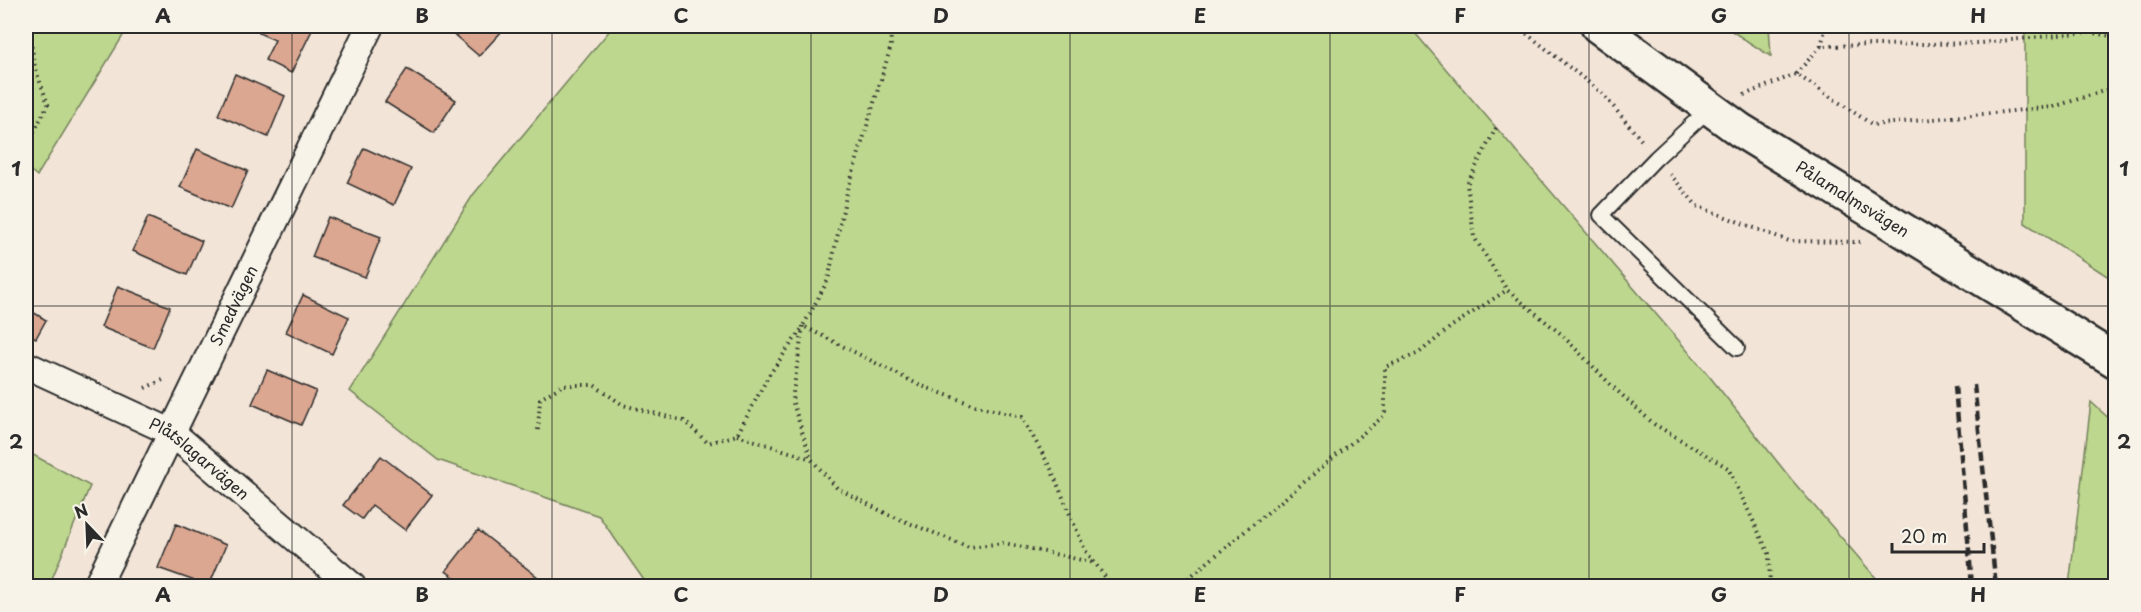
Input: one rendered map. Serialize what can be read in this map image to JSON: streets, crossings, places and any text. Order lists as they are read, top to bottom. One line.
{"streets":{"street":["Pålamalmsvägen","Smedvägen","Plåtslagarvägen"]},"crossings":[["Smedvägen","Plåtslagarvägen"]],"scale_bar":"20 m","north":"top left","grid":{"columns":["A","B","C","D","E","F","G","H"],"rows":["1","2"]}}
